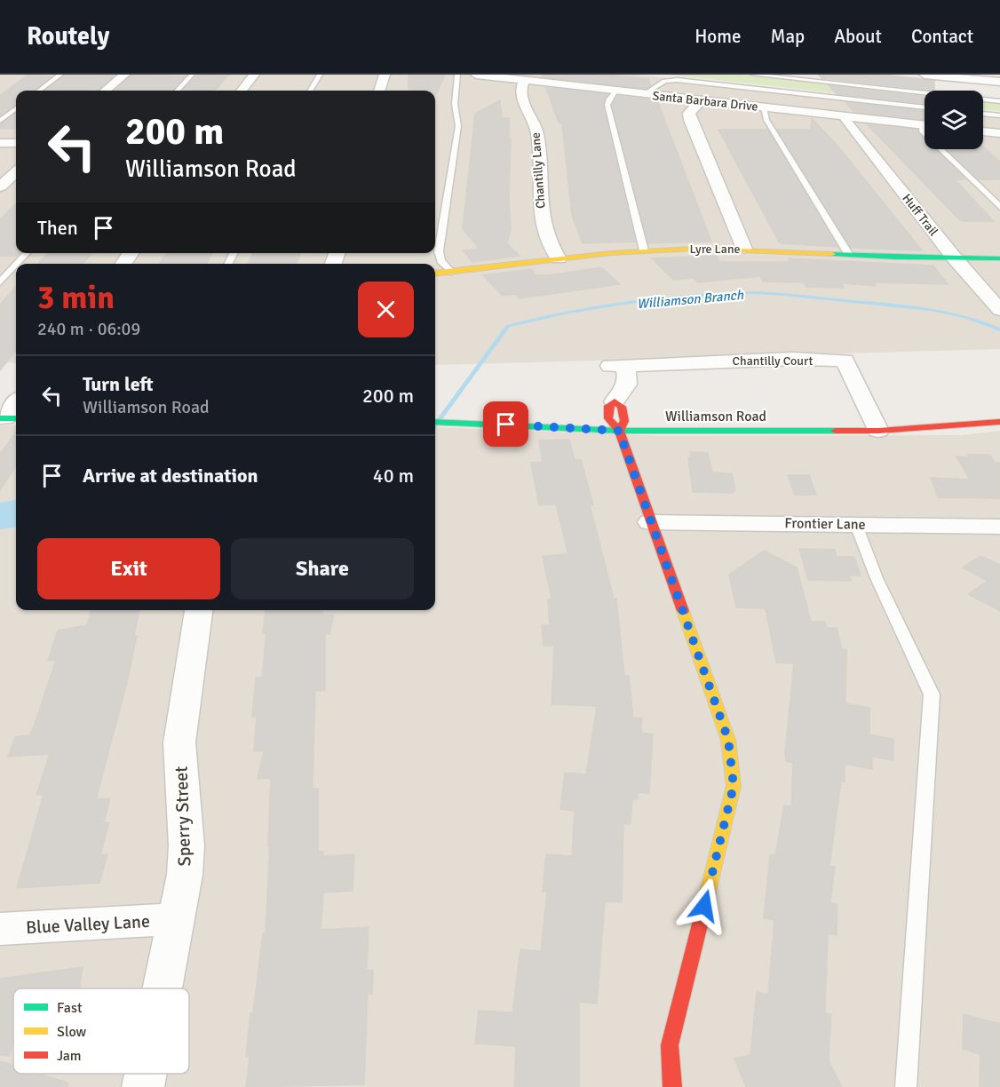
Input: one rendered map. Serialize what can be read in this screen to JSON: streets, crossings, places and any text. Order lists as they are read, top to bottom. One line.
{"streets":{"street":["Santa Barbara Drive","Chantilly Lane","Huff Trail","Lyre Lane","Chantilly Court","Williamson Road","Frontier Lane","Sperry Street","Blue Valley Lane"]},"crossings":[["Santa Barbara Drive","Chantilly Lane"],["Santa Barbara Drive","Huff Trail"],["Chantilly Lane","Lyre Lane"],["Huff Trail","Lyre Lane"],["Chantilly Court","Williamson Road"],["Sperry Street","Blue Valley Lane"]],"water":["Williamson Branch"],"legend":["Fast","Slow","Jam"],"page":{"header":"Routely","nav":["Home","Map","About","Contact"],"turn":["200 m","Williamson Road"],"then":"Then","heading":["3 min","240 m · 06:09"],"list":[{"name":"Turn left","note":"Williamson Road","value":"200 m"},{"name":"Arrive at destination","value":"40 m"}],"buttons":["Exit","Share"]}}
